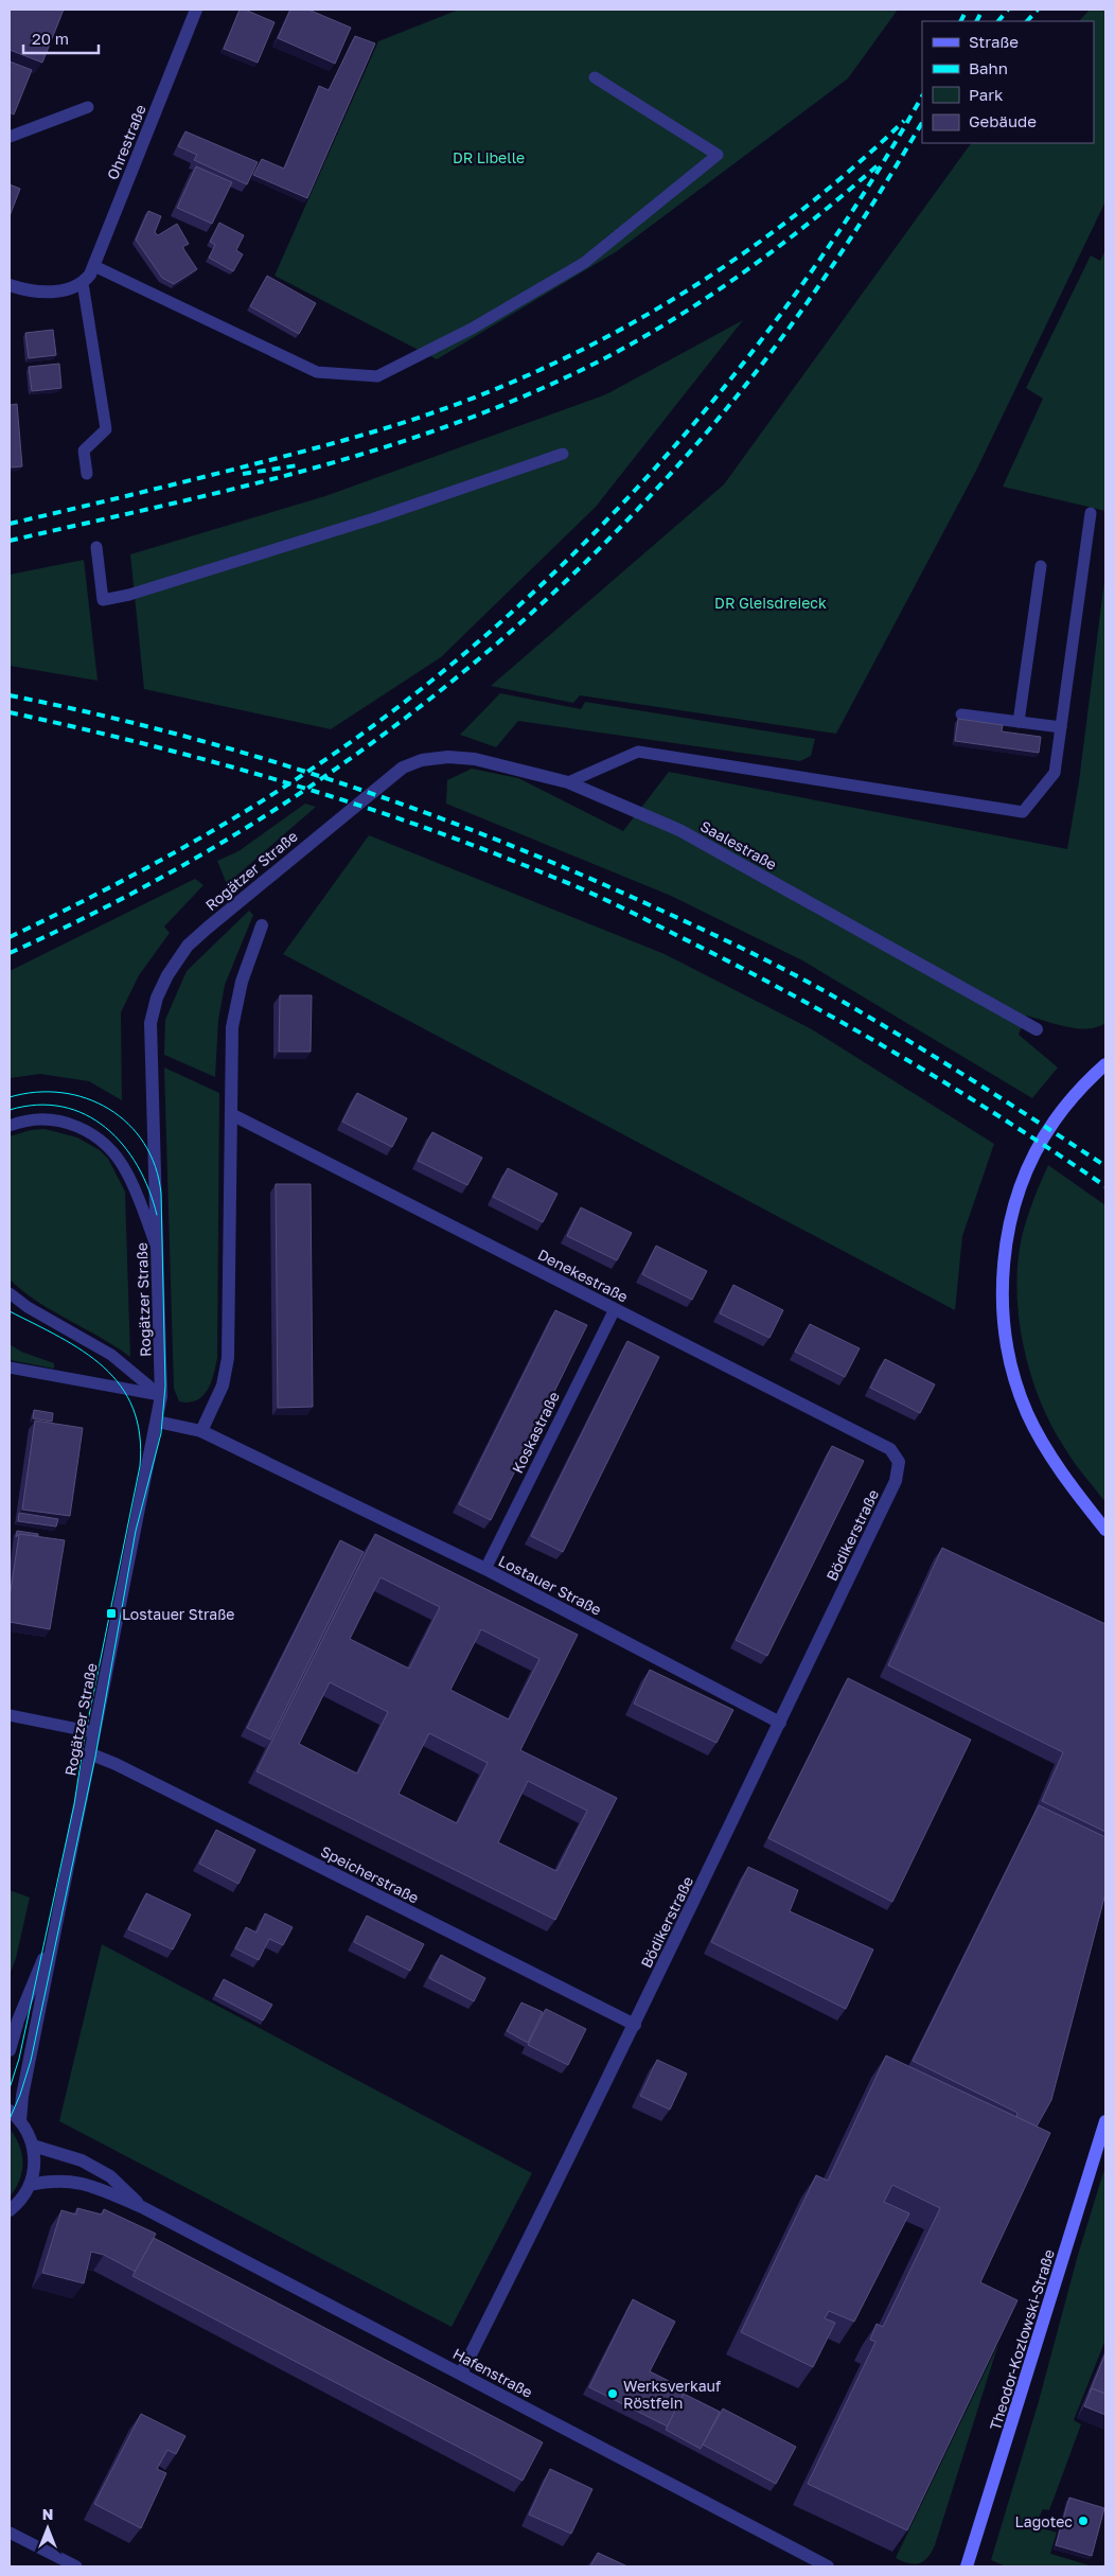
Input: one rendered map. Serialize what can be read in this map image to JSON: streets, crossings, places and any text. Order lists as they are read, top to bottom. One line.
{"streets":{"main road":["Theodor-Kozlowski-Straße"],"street":["Ohrestraße","Saalestraße","Rogätzer Straße","Denekestraße","Bödikerstraße","Lostauer Straße","Speicherstraße","Hafenstraße"],"lane":["Koskastraße"]},"crossings":[["Saalestraße","Rogätzer Straße"],["Rogätzer Straße","Lostauer Straße"],["Rogätzer Straße","Speicherstraße"],["Denekestraße","Koskastraße"],["Denekestraße","Bödikerstraße"],["Koskastraße","Lostauer Straße"],["Bödikerstraße","Lostauer Straße"],["Bödikerstraße","Speicherstraße"],["Bödikerstraße","Hafenstraße"]],"parks":["DR Libelle","DR Gleisdreieck"],"places":{"transit":["Lostauer Straße"],"other":["Werksverkauf Röstfein","Lagotec"]},"legend":["Straße","Bahn","Park","Gebäude"],"scale_bar":"20 m","north":"top"}
